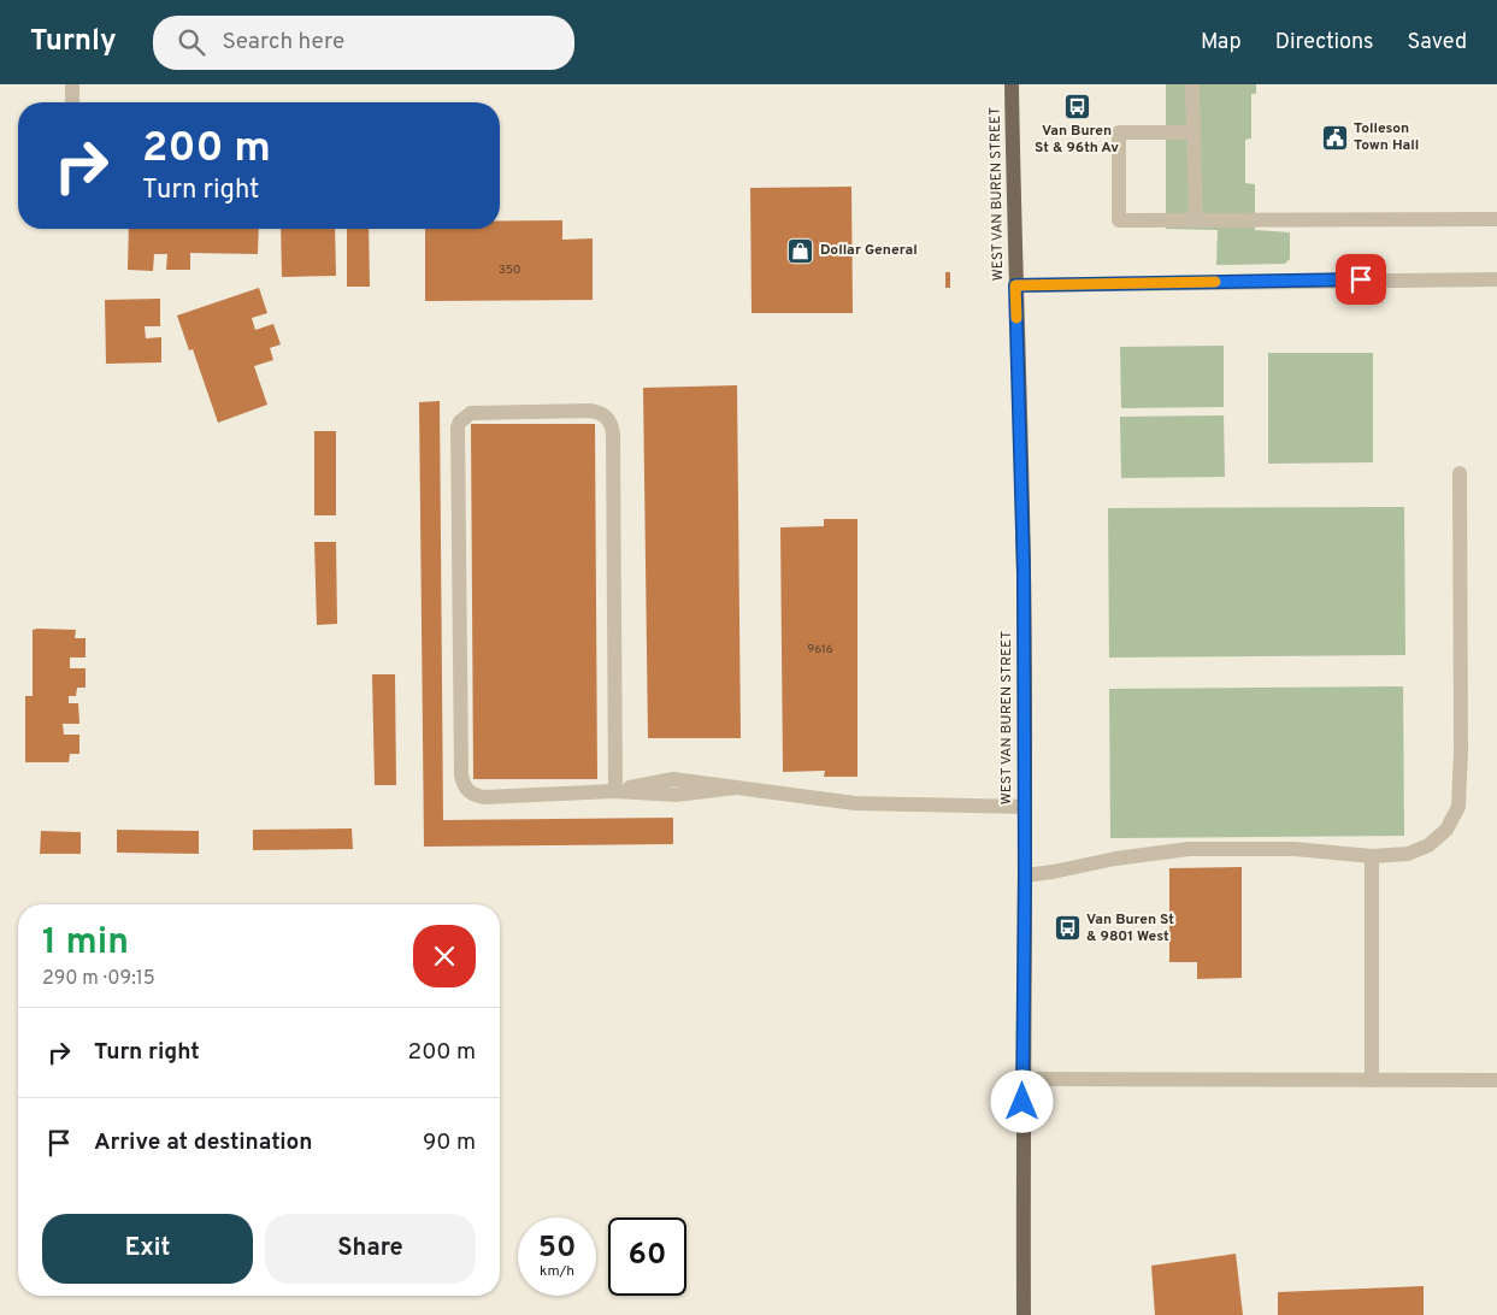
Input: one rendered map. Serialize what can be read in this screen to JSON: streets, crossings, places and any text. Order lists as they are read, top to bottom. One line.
{"streets":{"main road":["WEST VAN BUREN STREET"]},"places":{"bus stop":["Van Buren St & 96th Av","Van Buren St & 9801 West"],"public building":["Tolleson Town Hall"],"shop":["Dollar General"]},"house_numbers":["350","9616"],"page":{"header":"Turnly","search":"Search here","nav":["Map","Directions","Saved"],"turn":["200 m","Turn right"],"heading":["1 min","290 m · 09:15"],"list":[{"name":"Turn right","value":"200 m"},{"name":"Arrive at destination","value":"90 m"}],"buttons":["Exit","Share"],"speed":"50 km/h","limit":"60"}}
